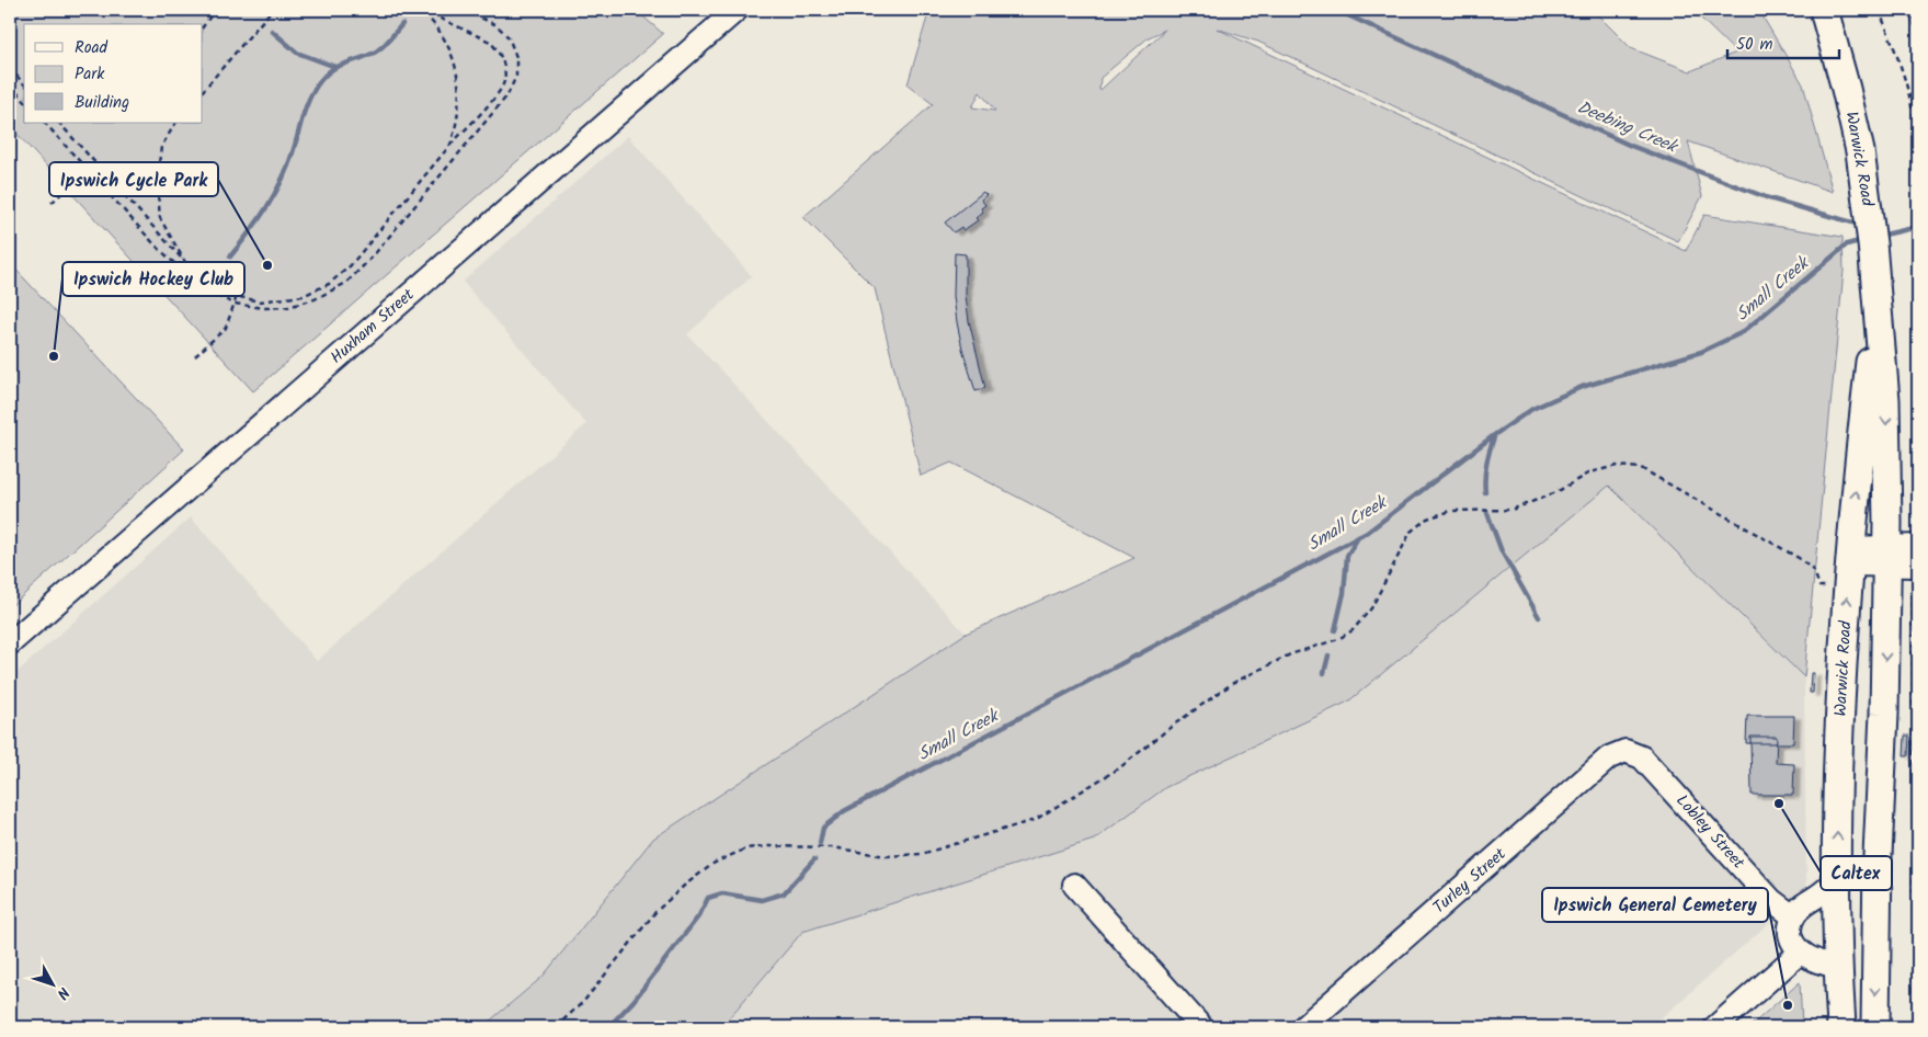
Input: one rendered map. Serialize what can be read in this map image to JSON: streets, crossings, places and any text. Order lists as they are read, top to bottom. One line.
{"streets":{"main road":["Warwick Road"],"street":["Huxham Street","Lobley Street","Turley Street"]},"crossings":[["Lobley Street","Turley Street"]],"water":["Deebing Creek","Small Creek"],"places":["Ipswich Cycle Park","Ipswich Hockey Club","Caltex","Ipswich General Cemetery"],"legend":["Road","Park","Building"],"scale_bar":"50 m","north":"bottom right"}
